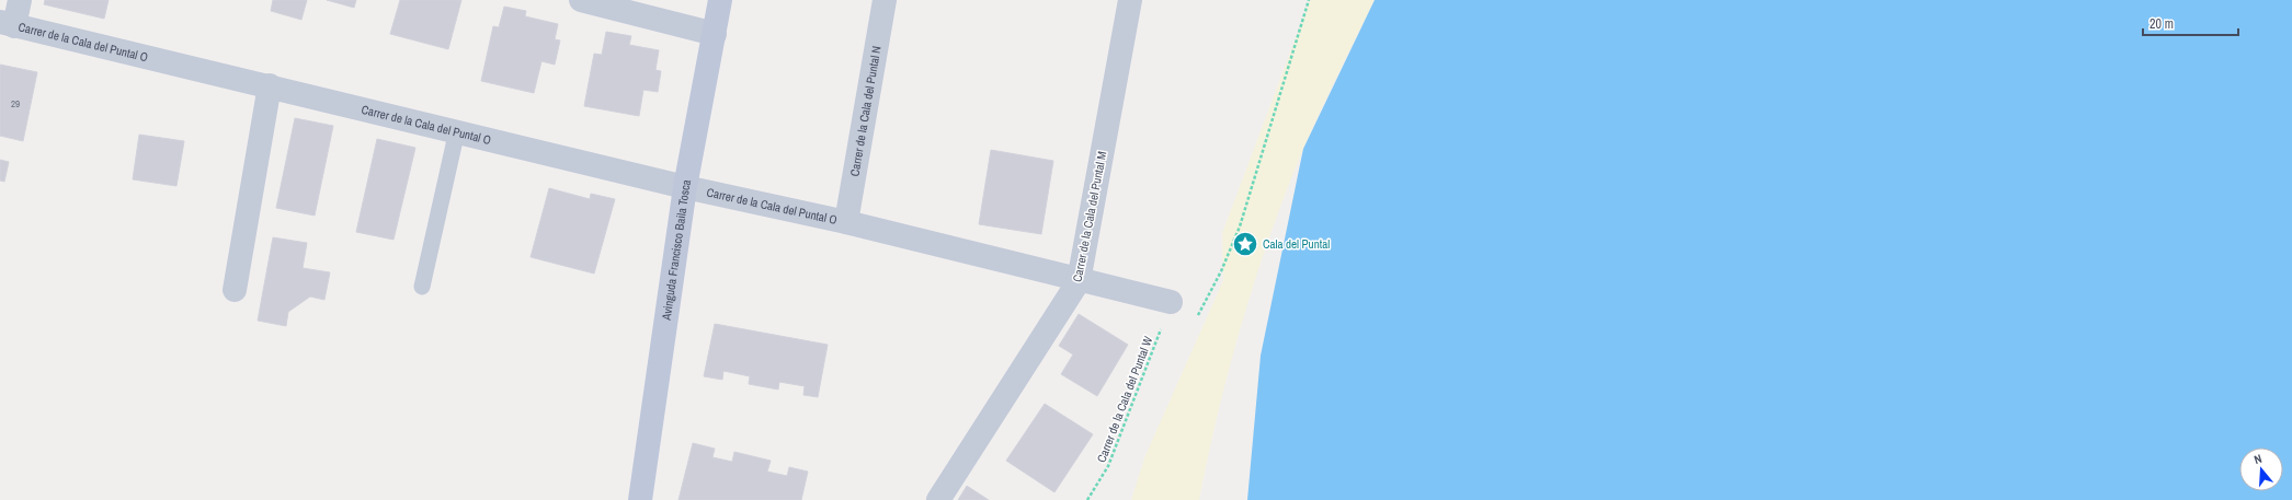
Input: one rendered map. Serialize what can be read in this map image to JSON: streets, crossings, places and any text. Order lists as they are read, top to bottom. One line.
{"streets":{"street":["Carrer de la Cala del Puntal O","Carrer de la Cala del Puntal N","Carrer de la Cala del Puntal M","Avinguda Francisco Baila Tosca"],"path":["Carrer de la Cala del Puntal W"]},"crossings":[["Carrer de la Cala del Puntal O","Carrer de la Cala del Puntal N"],["Carrer de la Cala del Puntal O","Carrer de la Cala del Puntal M"],["Carrer de la Cala del Puntal O","Avinguda Francisco Baila Tosca"],["Carrer de la Cala del Puntal O","Carrer de la Cala del Puntal W"]],"places":{"place":["Cala del Puntal"]},"house_numbers":["29"],"scale_bar":"20 m","north":"top"}
